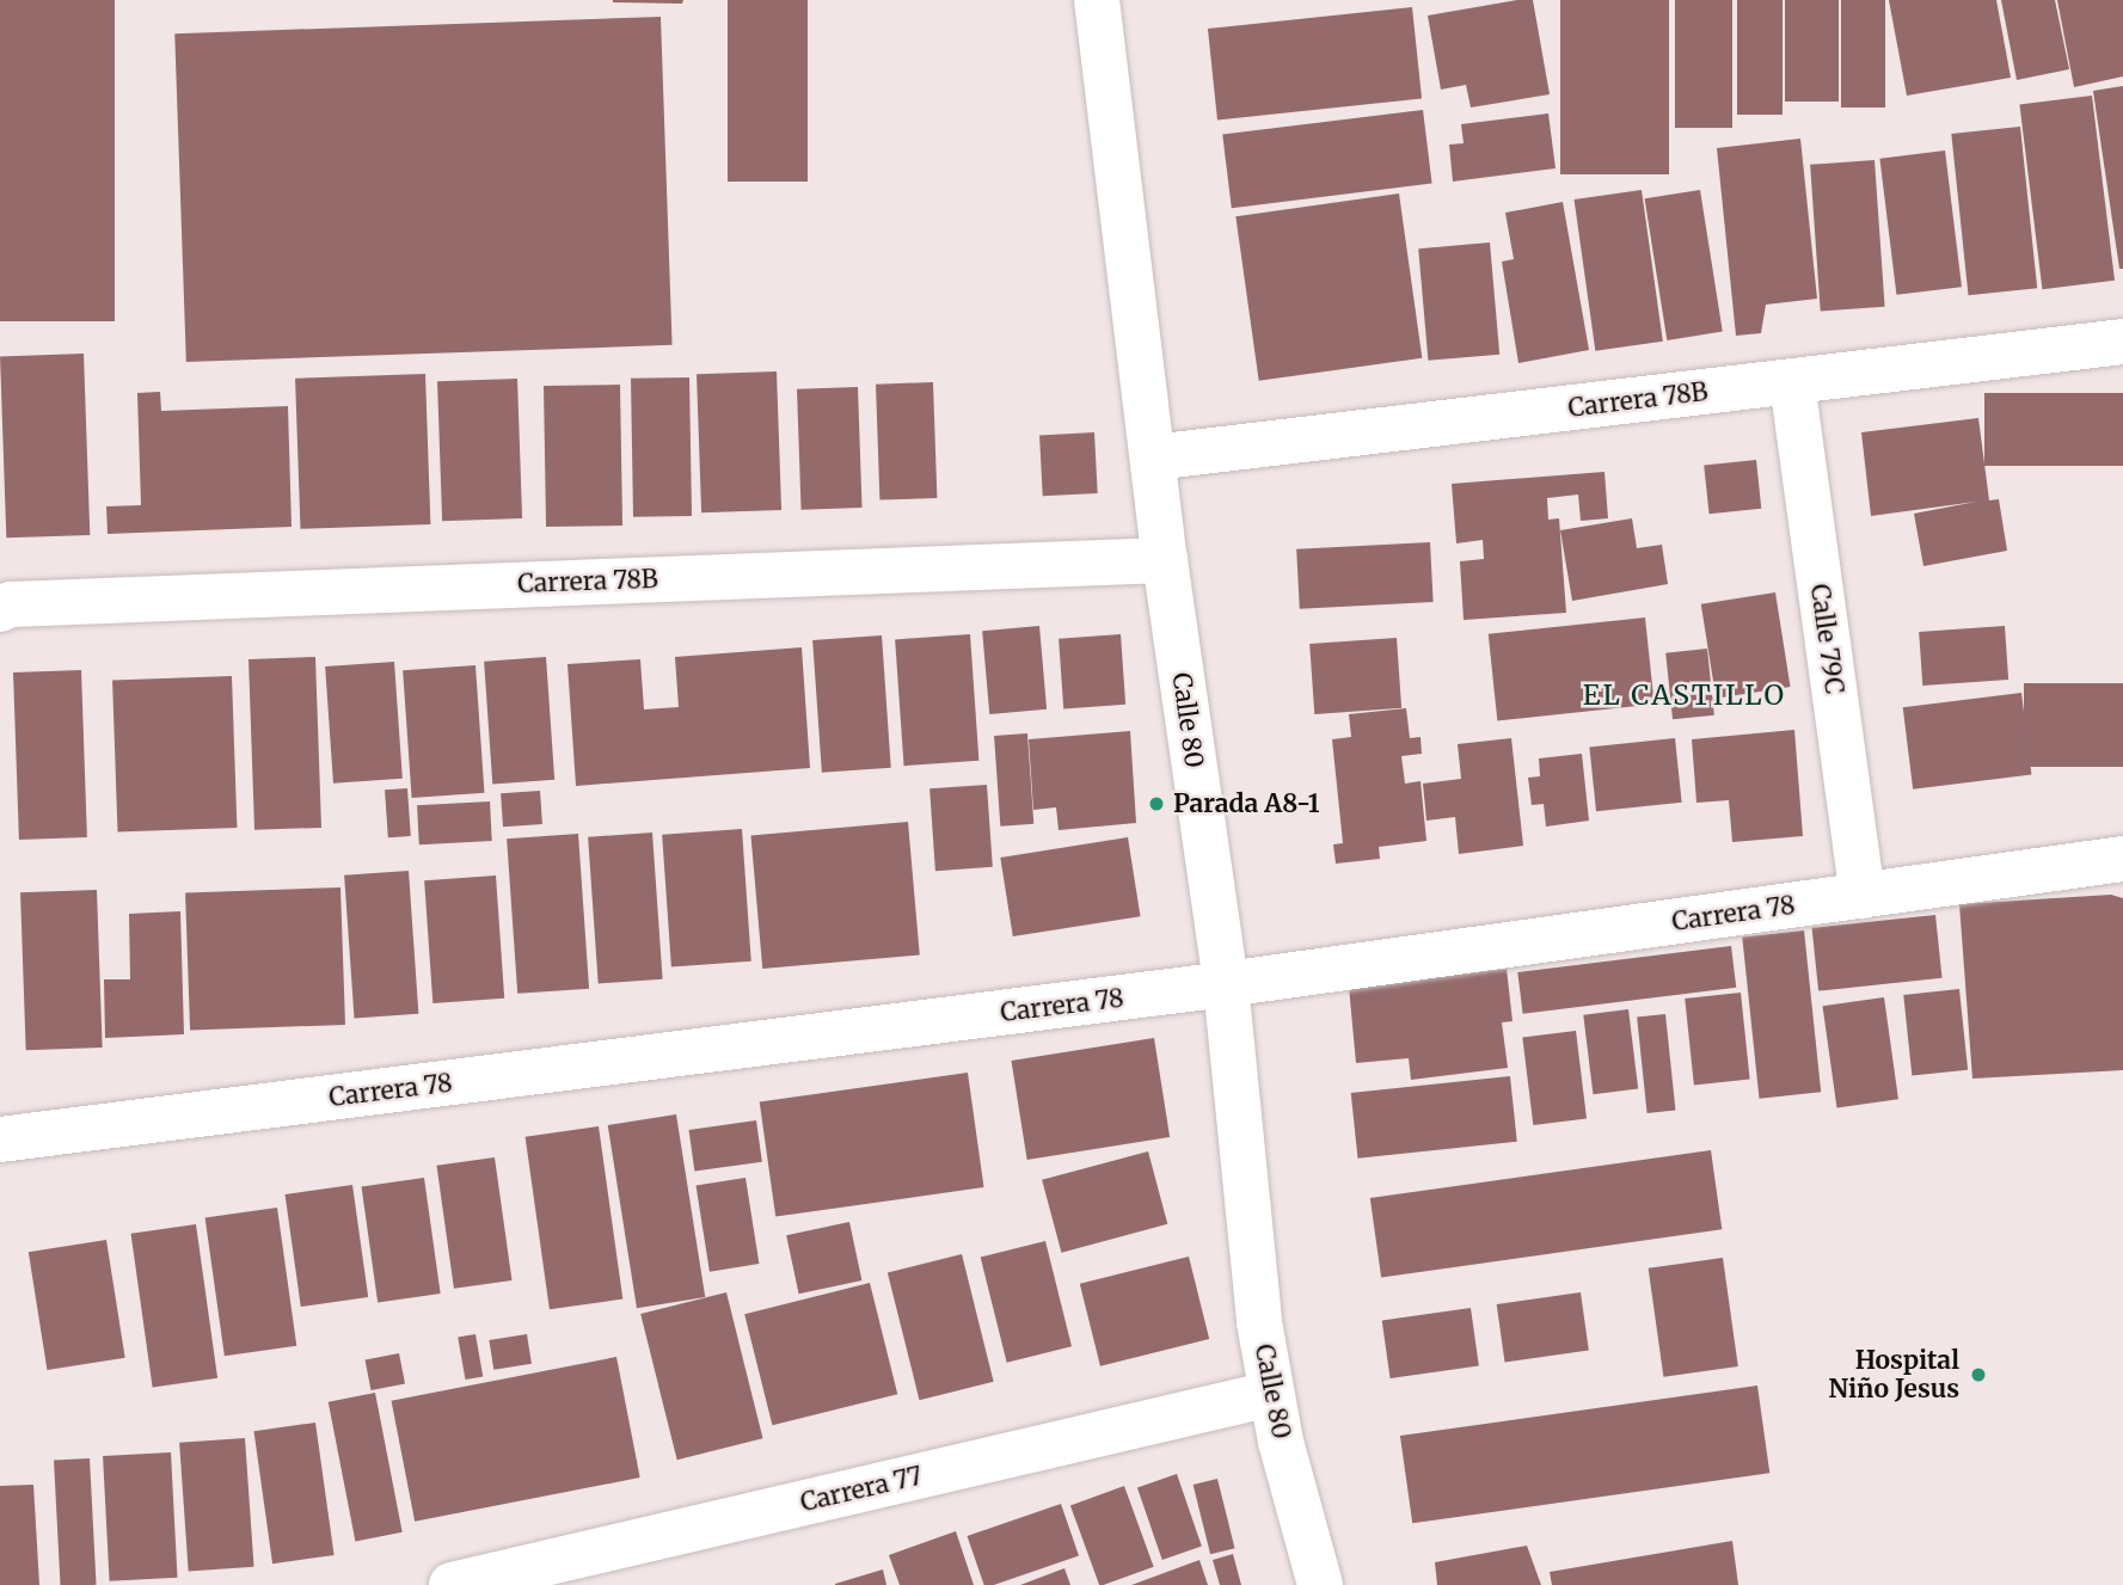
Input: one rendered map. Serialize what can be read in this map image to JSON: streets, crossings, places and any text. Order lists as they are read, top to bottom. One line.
{"streets":{"street":["Carrera 78B","Calle 79C","Calle 80","Carrera 78","Carrera 77"]},"crossings":[["Carrera 78B","Calle 79C"],["Carrera 78B","Calle 80"],["Calle 79C","Carrera 78"],["Calle 80","Carrera 78"],["Calle 80","Carrera 77"]],"districts":["EL CASTILLO"],"places":["Parada A8-1","Hospital Niño Jesus"]}
